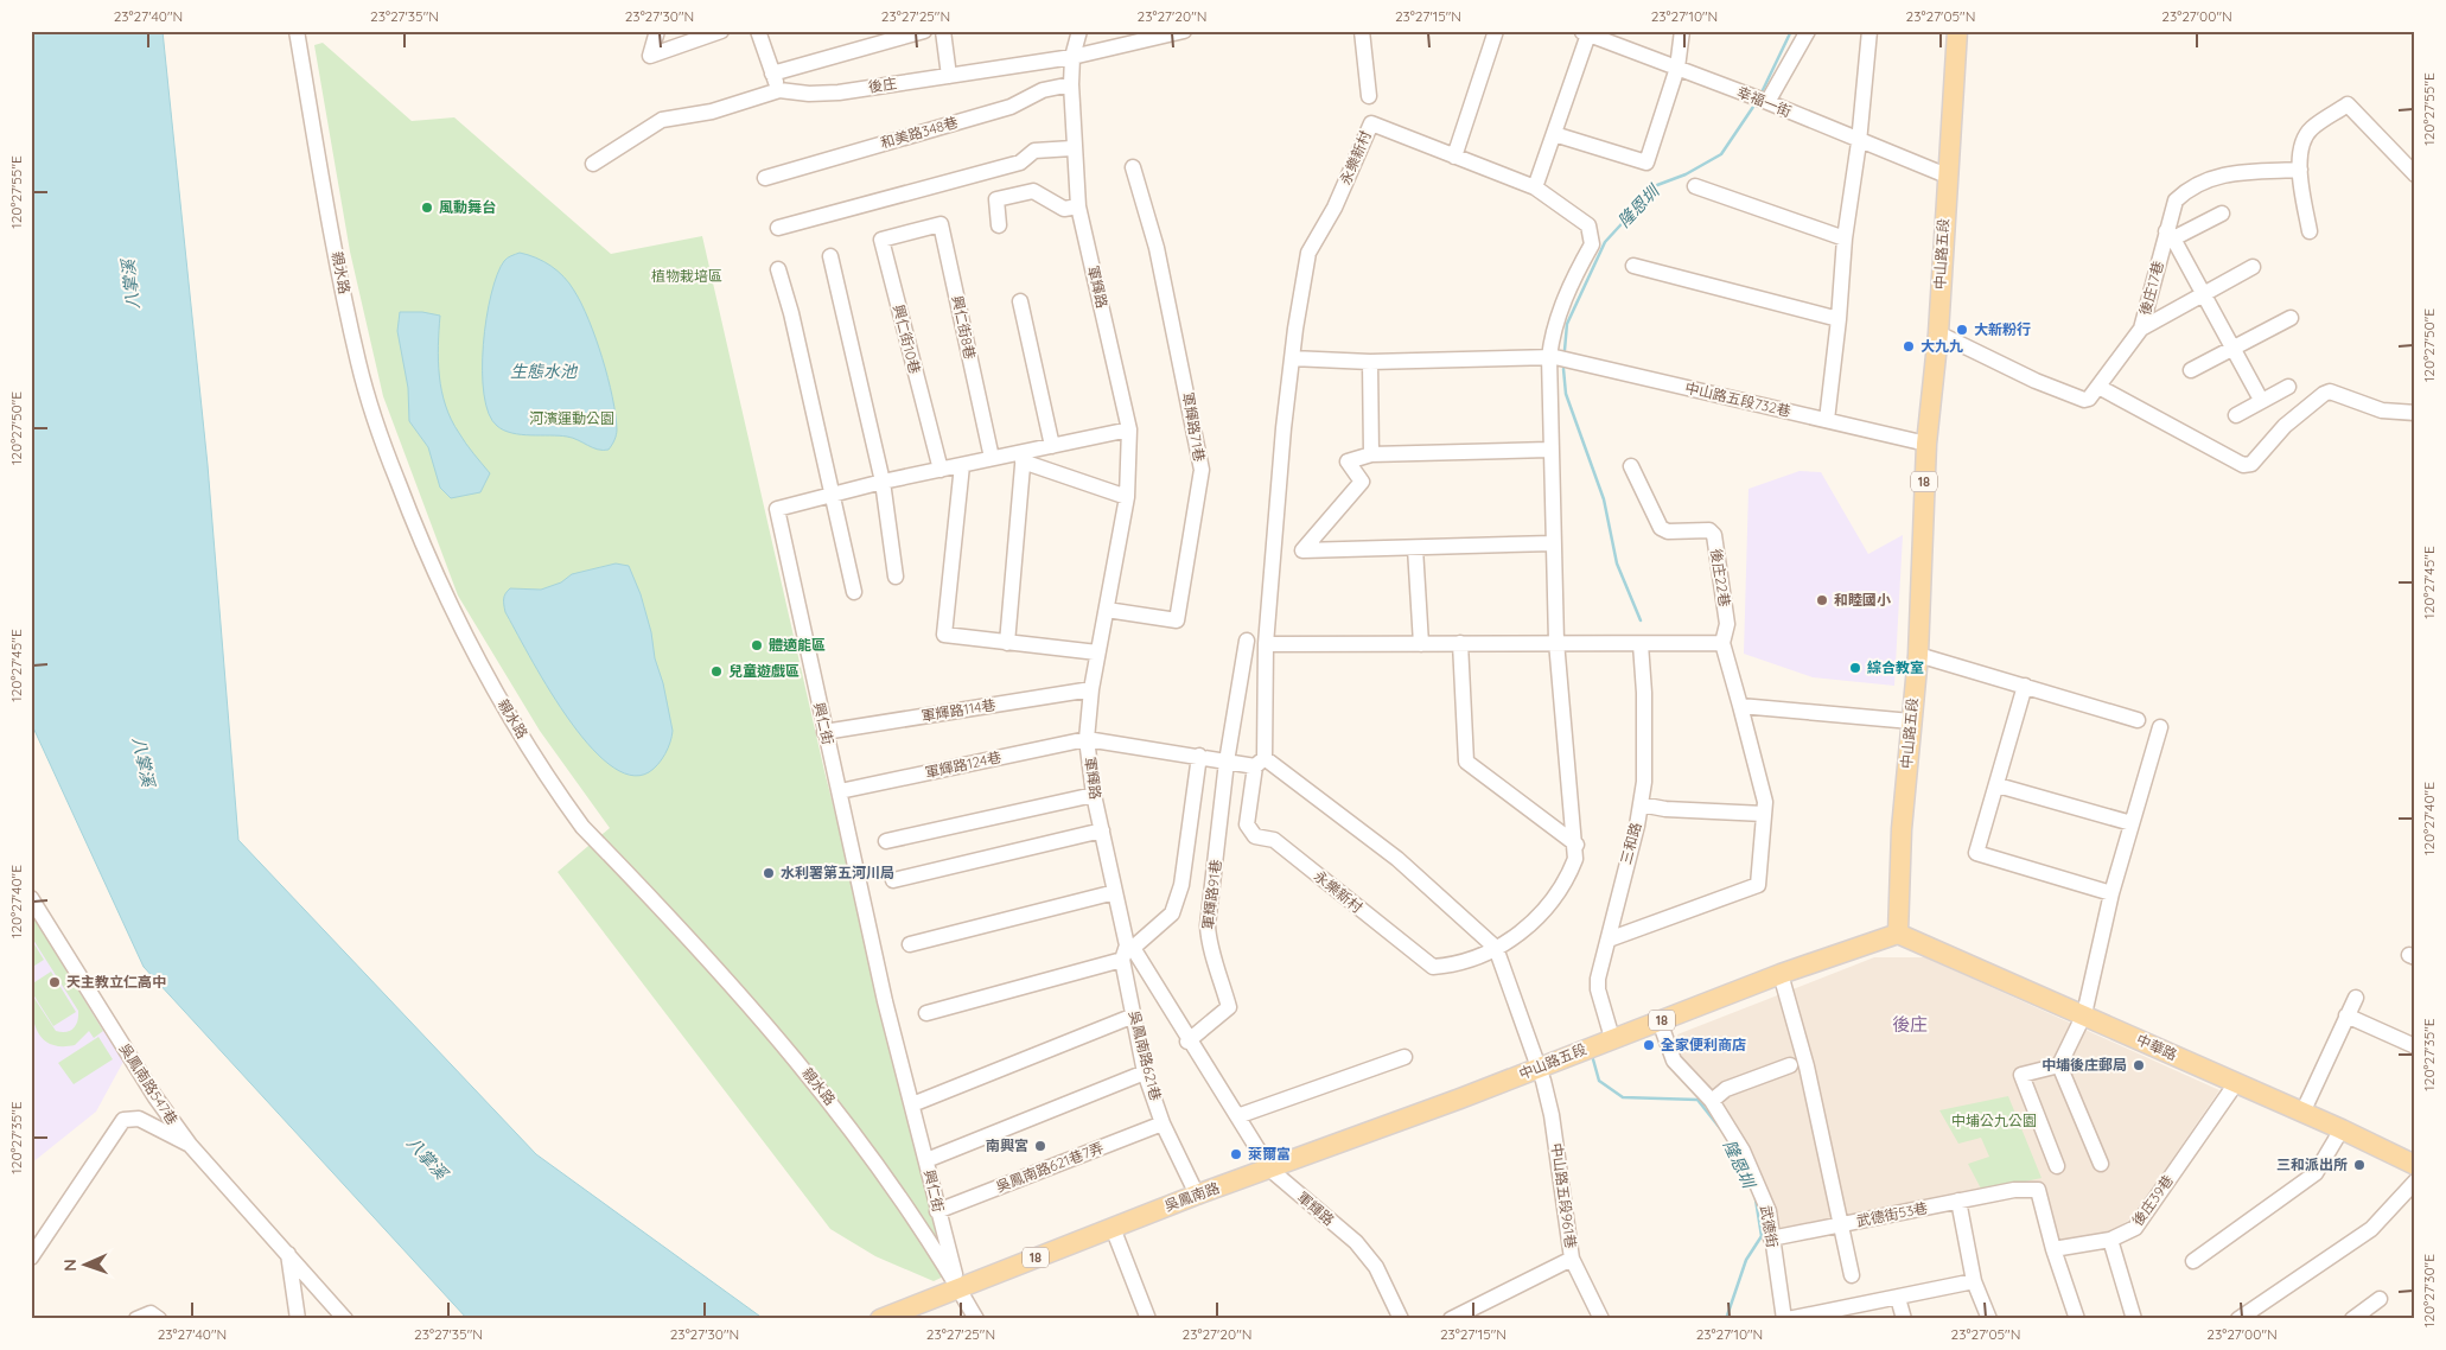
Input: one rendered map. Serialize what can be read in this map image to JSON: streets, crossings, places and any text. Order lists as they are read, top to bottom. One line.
{"streets":{"main road":["中山路五段","18","中華路","吳鳳南路"],"street":["後庄","幸福一街","和美路348巷","永樂新村","親水路","軍輝路","後庄17巷","興仁街8巷","興仁街10巷","中山路五段732巷","軍輝路71巷","後庄22巷","軍輝路114巷","興仁街","軍輝路124巷","三和路","軍輝路91巷","吳鳳南路621巷","吳鳳南路547巷","吳鳳南路621巷7弄","中山路五段961巷","後庄39巷","武德街53巷","武德街"]},"crossings":[["後庄","軍輝路"],["幸福一街","中山路五段"],["和美路348巷","軍輝路"],["永樂新村","中山路五段732巷"],["中山路五段","後庄17巷"],["中山路五段","中山路五段732巷"],["中山路五段","三和路"],["中山路五段","中華路"],["中山路五段","中山路五段961巷"],["中山路五段","吳鳳南路"],["中山路五段","武德街"],["親水路","18"],["親水路","興仁街"],["親水路","吳鳳南路"],["軍輝路","軍輝路71巷"],["軍輝路","軍輝路114巷"],["軍輝路","興仁街"],["軍輝路","軍輝路124巷"],["軍輝路","軍輝路91巷"],["軍輝路","吳鳳南路621巷"],["軍輝路","吳鳳南路"],["興仁街8巷","興仁街10巷"],["興仁街8巷","興仁街"],["興仁街10巷","興仁街"],["18","興仁街"],["18","吳鳳南路"],["後庄22巷","三和路"],["軍輝路114巷","興仁街"],["興仁街","軍輝路124巷"],["興仁街","吳鳳南路621巷7弄"],["興仁街","吳鳳南路"],["中華路","後庄39巷"],["吳鳳南路621巷","吳鳳南路621巷7弄"],["吳鳳南路621巷","吳鳳南路"],["後庄39巷","武德街53巷"],["武德街53巷","武德街"]],"districts":["後庄"],"water":["隆恩圳","八掌溪","生態水池"],"parks":["植物栽培區","河濱運動公園","中埔公九公園"],"places":["風動舞台","大新粉行","大九九","和睦國小","體適能區","綜合教室","兒童遊戲區","水利署第五河川局","天主教立仁高中","全家便利商店","中埔後庄郵局","南興宮","萊爾富","三和派出所"],"north":"left","coordinates":["23°27'40\"N","23°27'35\"N","23°27'30\"N","23°27'25\"N","23°27'20\"N","23°27'15\"N","23°27'10\"N","23°27'05\"N","23°27'00\"N","120°27'55\"E","120°27'50\"E","120°27'45\"E","120°27'40\"E","120°27'35\"E","120°27'30\"E"]}
